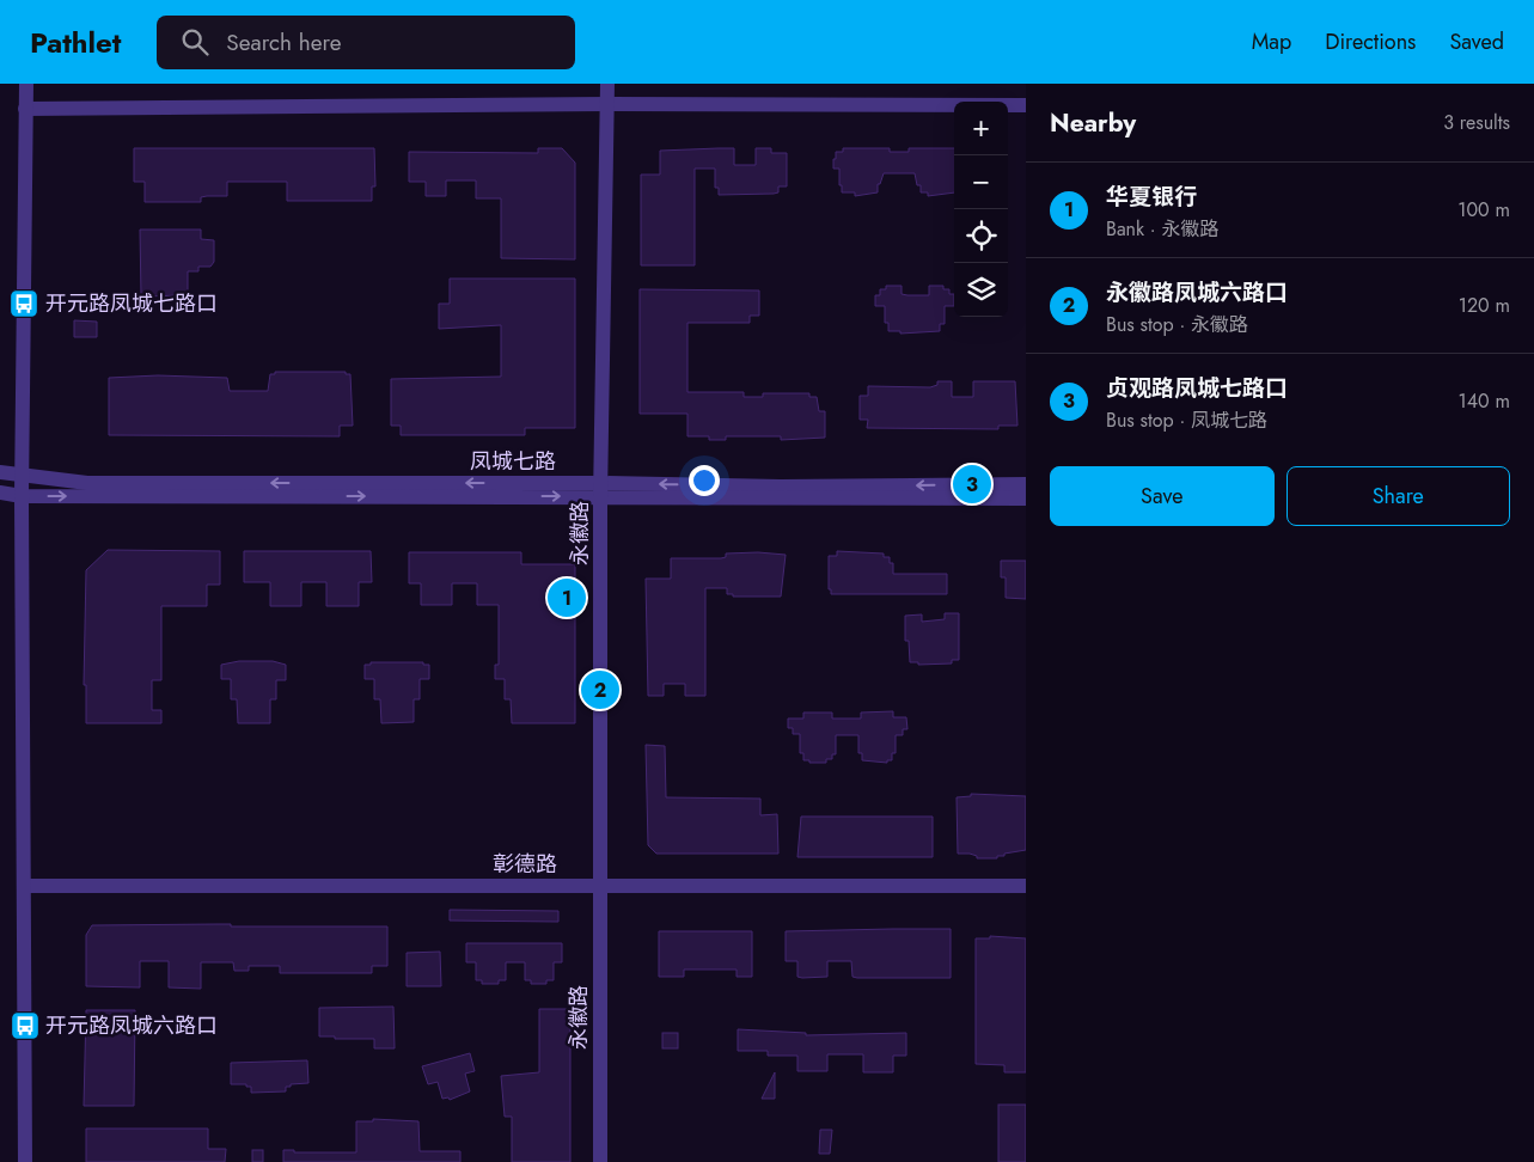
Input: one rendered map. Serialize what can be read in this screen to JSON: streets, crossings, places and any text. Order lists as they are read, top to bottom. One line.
{"streets":{"street":["凤城七路","永徽路","彰德路"]},"crossings":[["凤城七路","永徽路"],["永徽路","彰德路"]],"places":{"bus stop":["开元路凤城七路口","开元路凤城六路口"]},"page":{"header":"Pathlet","search":"Search here","nav":["Map","Directions","Saved"],"heading":["Nearby","3 results"],"map_buttons":["+","−"],"list":[{"mark":"1","name":"华夏银行","note":"Bank · 永徽路","value":"100 m"},{"mark":"2","name":"永徽路凤城六路口","note":"Bus stop · 永徽路","value":"120 m"},{"mark":"3","name":"贞观路凤城七路口","note":"Bus stop · 凤城七路","value":"140 m"}],"buttons":["Save","Share"],"pins":["3","1","2"]}}
